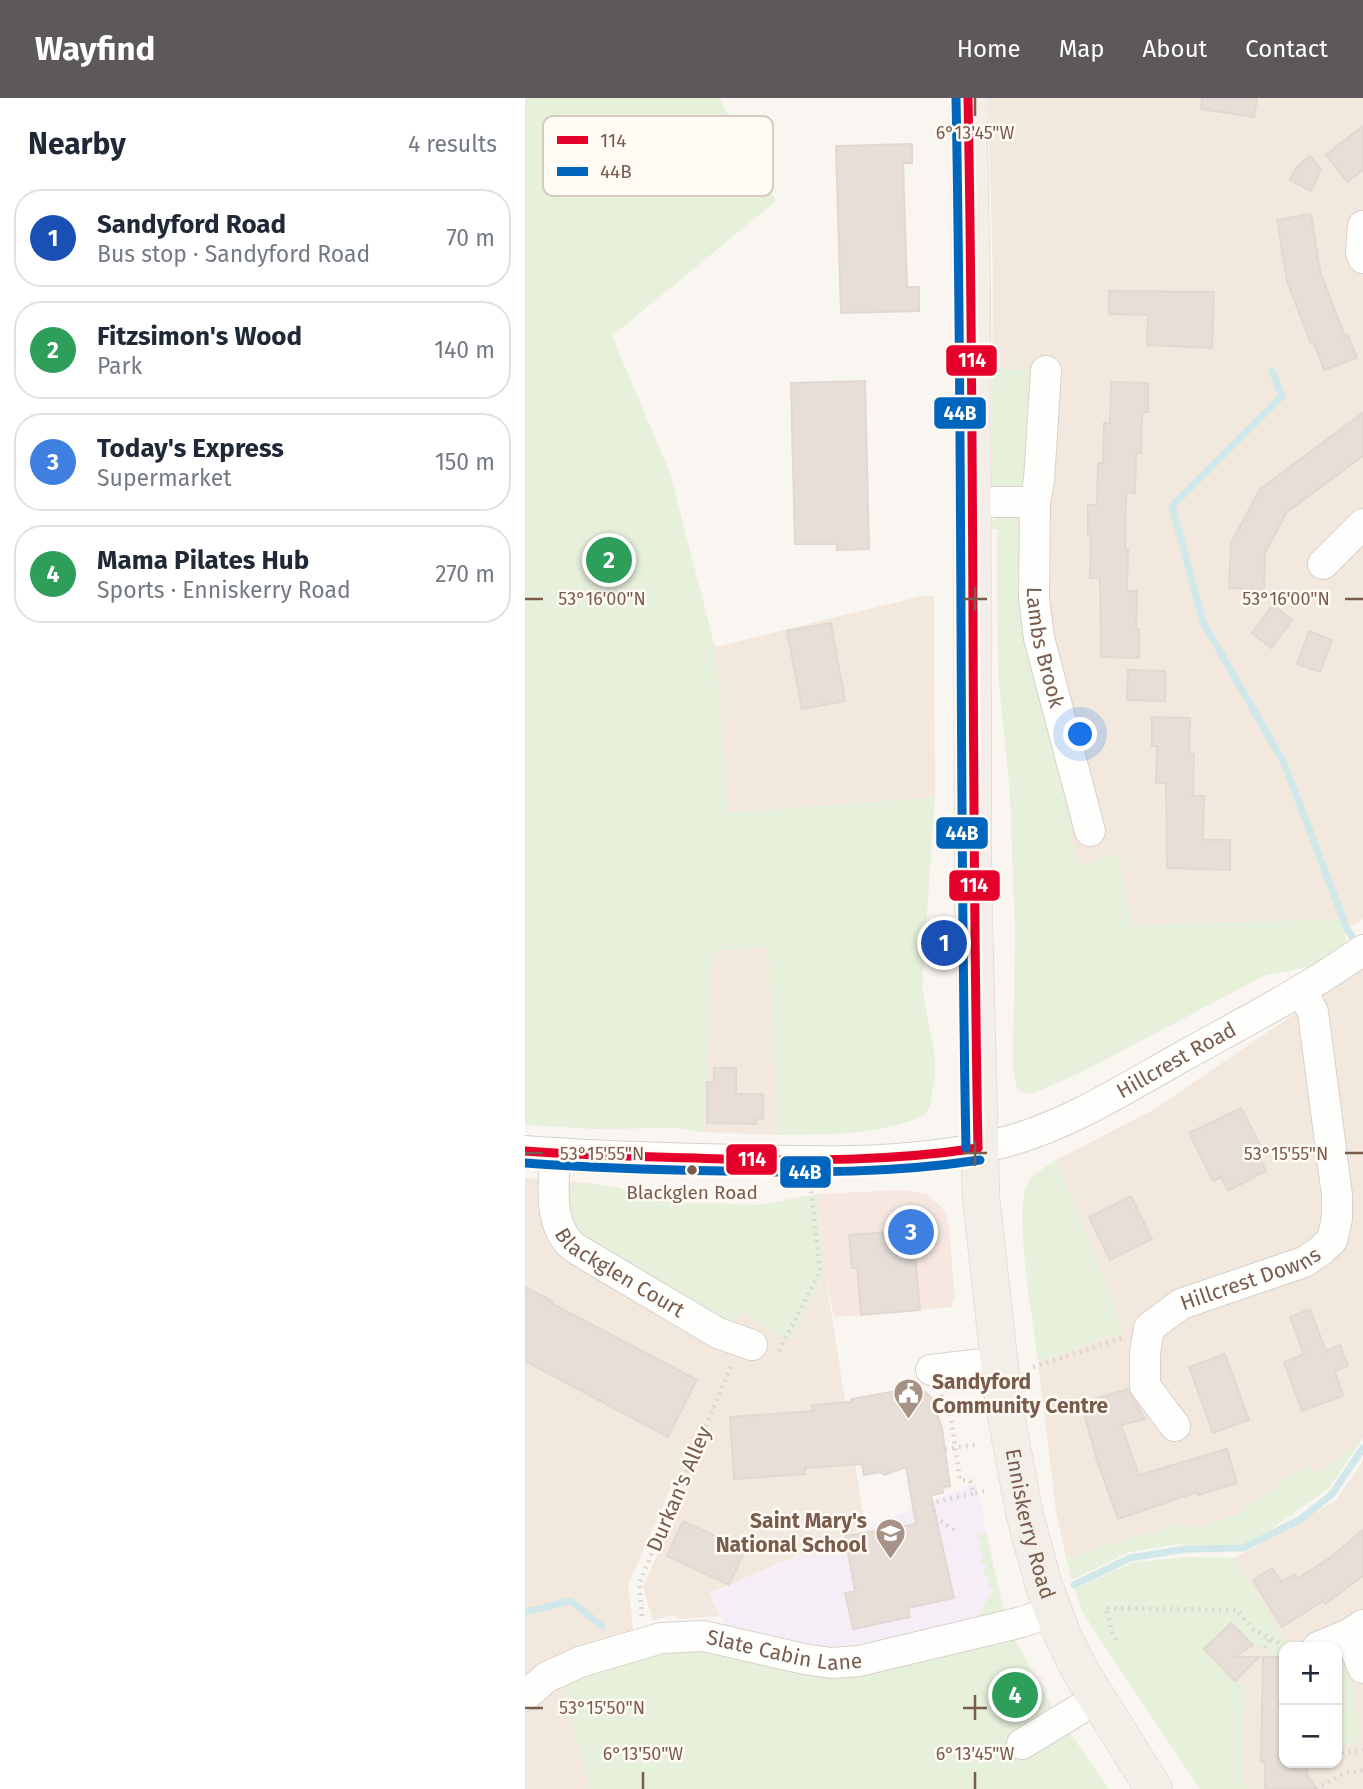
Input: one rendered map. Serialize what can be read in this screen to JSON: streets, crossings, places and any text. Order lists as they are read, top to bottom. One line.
{"streets":{"main road":["Enniskerry Road"],"street":["Lambs Brook","Hillcrest Road","Blackglen Court","Hillcrest Downs","Slate Cabin Lane"],"path":["Durkan's Alley"]},"crossings":[["Hillcrest Road","Hillcrest Downs"],["Hillcrest Road","Enniskerry Road"],["Blackglen Court","Durkan's Alley"],["Durkan's Alley","Slate Cabin Lane"],["Enniskerry Road","Slate Cabin Lane"]],"places":{"other":["Blackglen Road"],"public building":["Sandyford Community Centre"],"school or university":["Saint Mary's National School"]},"lines":["transit line 114","transit line 44B"],"legend":["114","44B"],"page":{"header":"Wayfind","nav":["Home","Map","About","Contact"],"heading":["Nearby","4 results"],"list":[{"mark":"1","name":"Sandyford Road","note":"Bus stop · Sandyford Road","value":"70 m"},{"mark":"2","name":"Fitzsimon's Wood","note":"Park","value":"140 m"},{"mark":"3","name":"Today's Express","note":"Supermarket","value":"150 m"},{"mark":"4","name":"Mama Pilates Hub","note":"Sports · Enniskerry Road","value":"270 m"}],"pins":["2","1","3","4"],"map_buttons":["+","−"]},"coordinates":["6°13'45\"W","53°16'00\"N","53°15'55\"N","53°15'50\"N","6°13'50\"W"]}
